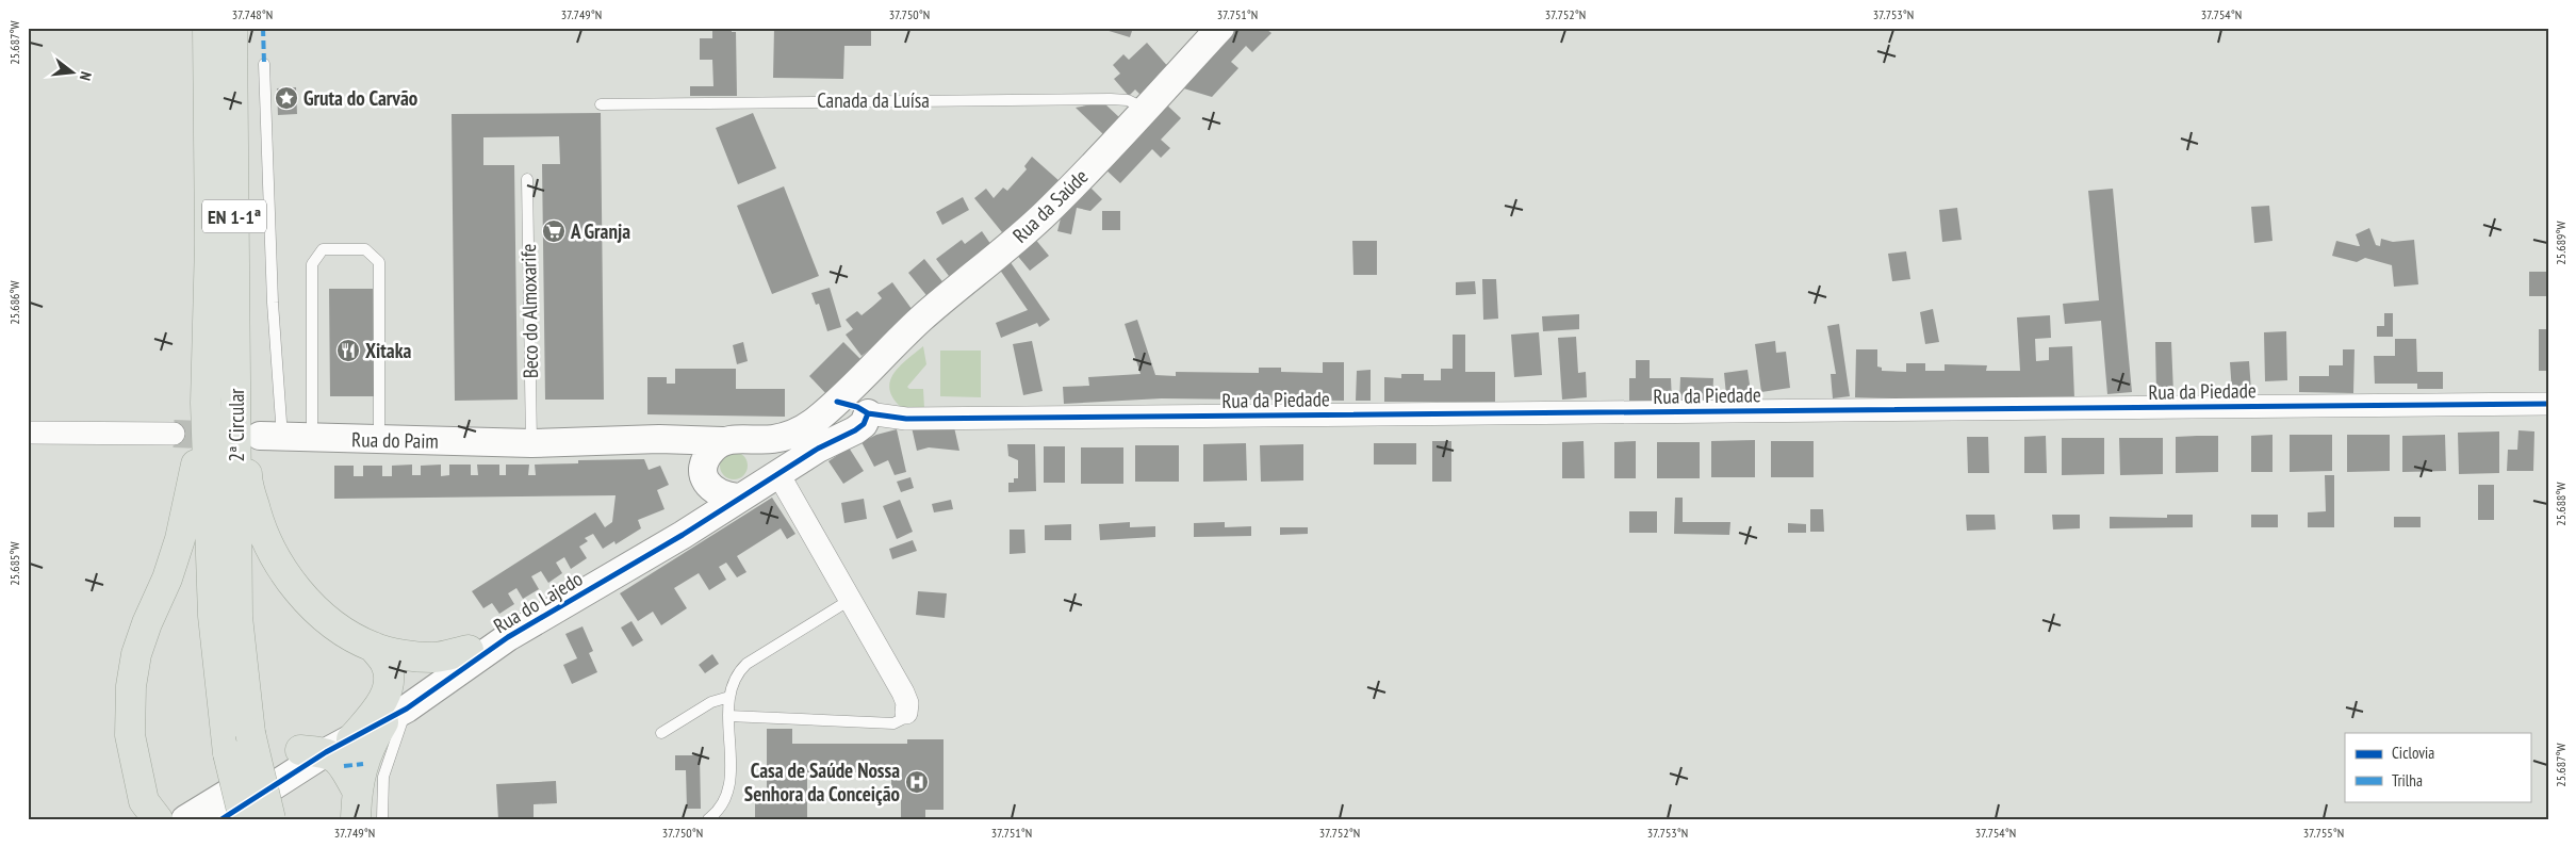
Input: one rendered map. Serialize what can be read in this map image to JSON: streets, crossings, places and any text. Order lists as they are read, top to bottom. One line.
{"streets":{"highway":["EN 1-1ª","2ª Circular"],"street":["Rua da Saúde","Rua da Piedade","Rua do Paim","Rua do Lajedo"],"lane":["Canada da Luísa","Beco do Almoxarife"]},"crossings":[["Canada da Luísa","Rua da Saúde"],["Rua da Saúde","Rua do Paim"],["Beco do Almoxarife","Rua do Paim"],["Rua da Piedade","Rua do Lajedo"]],"places":{"place":["Gruta do Carvão"],"supermarket":["A Granja"],"restaurant":["Xitaka"],"hospital":["Casa de Saúde Nossa Senhora da Conceição"]},"legend":["Ciclovia","Trilha"],"north":"right","coordinates":["37.748°N","37.749°N","37.750°N","37.751°N","37.752°N","37.753°N","37.754°N","25.687°W","25.689°W","25.686°W","25.688°W","25.685°W","37.755°N"]}
